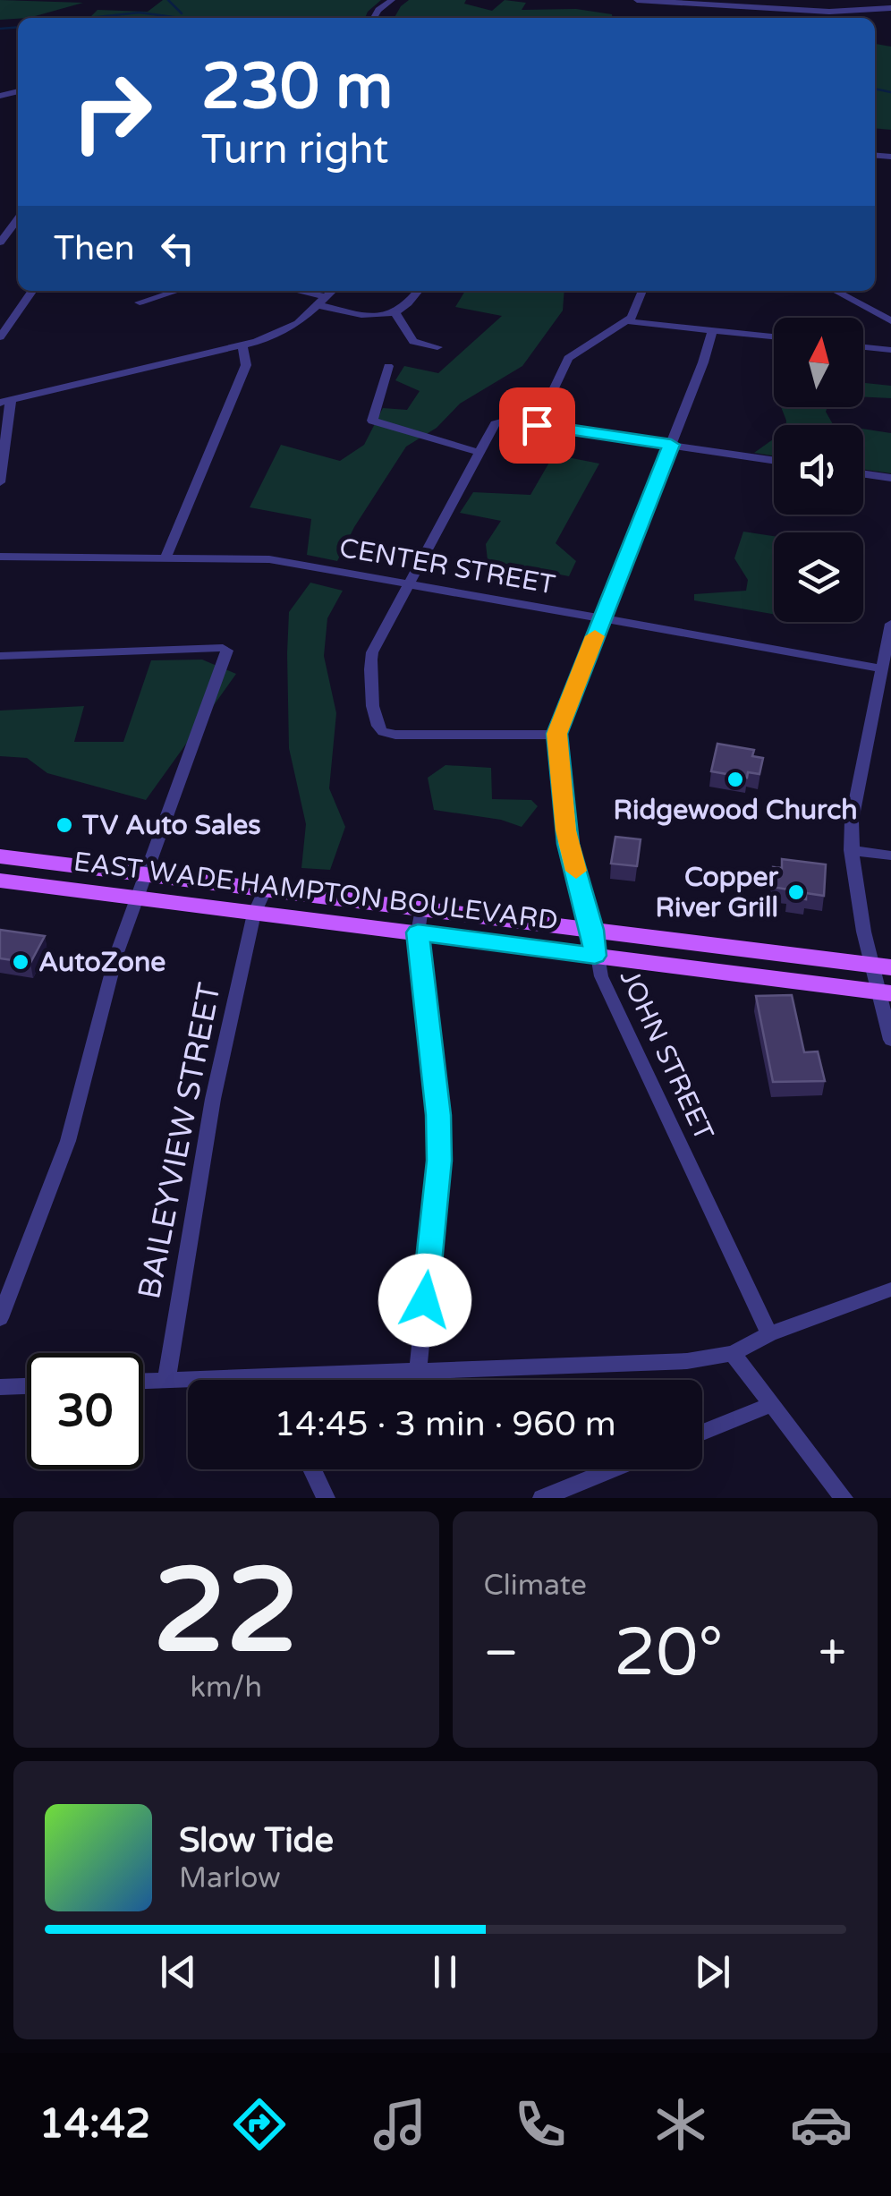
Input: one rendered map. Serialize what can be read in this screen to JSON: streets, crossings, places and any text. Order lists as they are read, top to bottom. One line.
{"streets":{"main road":["EAST WADE HAMPTON BOULEVARD"],"street":["CENTER STREET","JOHN STREET","BAILEYVIEW STREET"]},"crossings":[["CENTER STREET","JOHN STREET"],["EAST WADE HAMPTON BOULEVARD","JOHN STREET"],["EAST WADE HAMPTON BOULEVARD","BAILEYVIEW STREET"]],"places":["Ridgewood Church","TV Auto Sales","Copper River Grill","AutoZone"],"north":"top","page":{"turn":["230 m","Turn right"],"then":"Then","limit":"30","trip":"14:45 · 3 min · 960 m","tile":[["22","km/h"],"Climate"],"heat":["−","20°","+"],"song":["Slow Tide","Marlow"],"tabs":"14:42"}}
